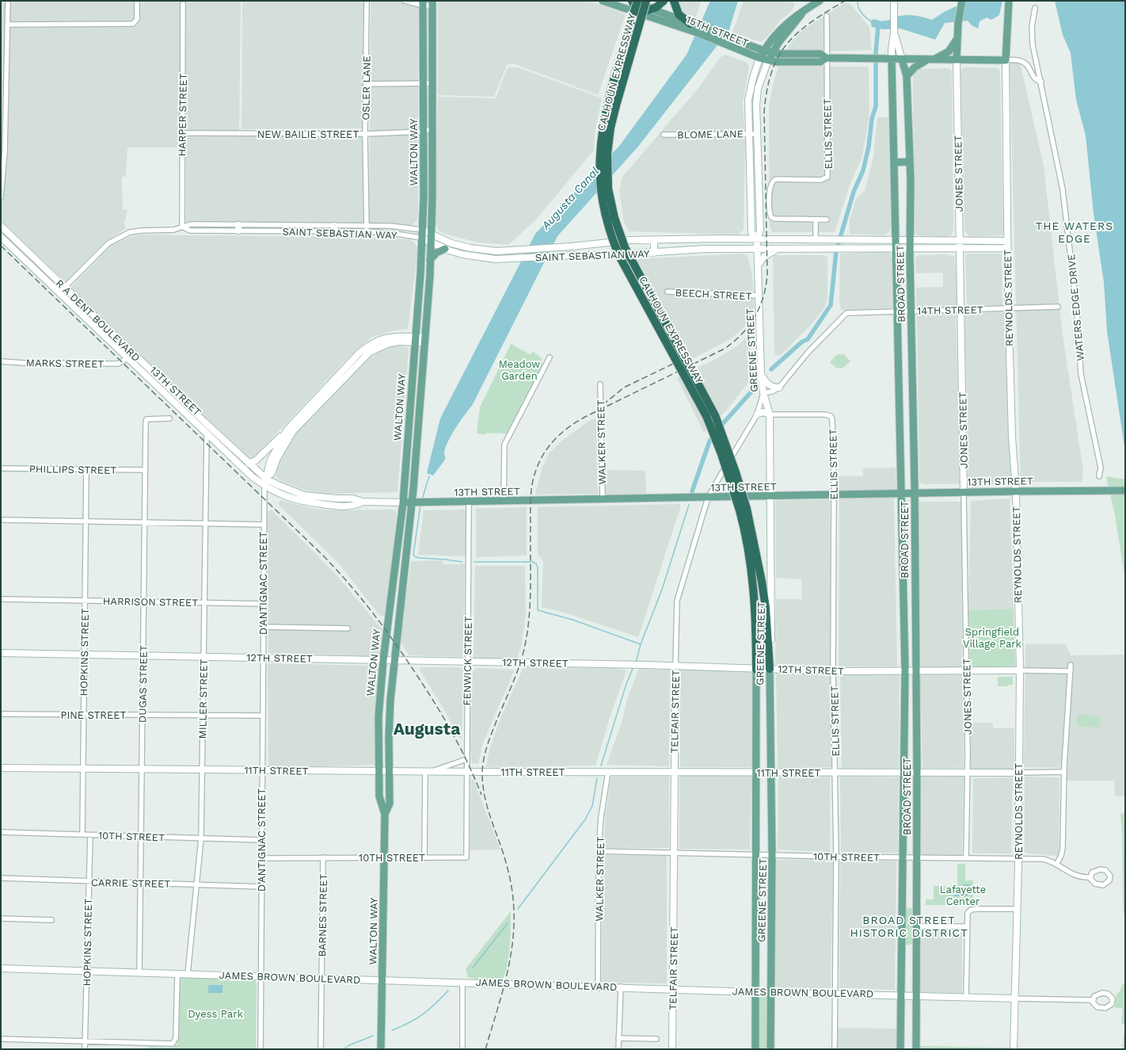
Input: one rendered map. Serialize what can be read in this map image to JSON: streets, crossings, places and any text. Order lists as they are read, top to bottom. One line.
{"streets":{"highway":["CALHOUN EXPRESSWAY"],"main road":["15TH STREET","WALTON WAY","JONES STREET","SAINT SEBASTIAN WAY","BROAD STREET","REYNOLDS STREET","R A DENT BOULEVARD","GREENE STREET","13TH STREET","D'ANTIGNAC STREET","12TH STREET","TELFAIR STREET","11TH STREET","JAMES BROWN BOULEVARD"],"street":["OSLER LANE","HARPER STREET","NEW BAILIE STREET","BLOME LANE","ELLIS STREET","BEECH STREET","WATERS EDGE DRIVE","14TH STREET","MARKS STREET","WALKER STREET","PHILLIPS STREET","HARRISON STREET","HOPKINS STREET","FENWICK STREET","DUGAS STREET","MILLER STREET","PINE STREET","10TH STREET","CARRIE STREET","BARNES STREET"]},"crossings":[["15TH STREET","CALHOUN EXPRESSWAY"],["15TH STREET","ELLIS STREET"],["15TH STREET","JONES STREET"],["15TH STREET","BROAD STREET"],["15TH STREET","REYNOLDS STREET"],["15TH STREET","GREENE STREET"],["CALHOUN EXPRESSWAY","GREENE STREET"],["CALHOUN EXPRESSWAY","12TH STREET"],["OSLER LANE","NEW BAILIE STREET"],["OSLER LANE","SAINT SEBASTIAN WAY"],["HARPER STREET","NEW BAILIE STREET"],["HARPER STREET","SAINT SEBASTIAN WAY"],["NEW BAILIE STREET","WALTON WAY"],["BLOME LANE","GREENE STREET"],["ELLIS STREET","GREENE STREET"],["ELLIS STREET","13TH STREET"],["ELLIS STREET","12TH STREET"],["ELLIS STREET","11TH STREET"],["ELLIS STREET","10TH STREET"],["ELLIS STREET","JAMES BROWN BOULEVARD"],["WALTON WAY","SAINT SEBASTIAN WAY"],["WALTON WAY","13TH STREET"],["WALTON WAY","D'ANTIGNAC STREET"],["WALTON WAY","12TH STREET"],["WALTON WAY","11TH STREET"],["WALTON WAY","10TH STREET"],["WALTON WAY","JAMES BROWN BOULEVARD"],["JONES STREET","SAINT SEBASTIAN WAY"],["JONES STREET","14TH STREET"],["JONES STREET","13TH STREET"],["JONES STREET","12TH STREET"],["JONES STREET","11TH STREET"],["JONES STREET","10TH STREET"],["SAINT SEBASTIAN WAY","BROAD STREET"],["SAINT SEBASTIAN WAY","REYNOLDS STREET"],["SAINT SEBASTIAN WAY","R A DENT BOULEVARD"],["SAINT SEBASTIAN WAY","GREENE STREET"],["SAINT SEBASTIAN WAY","13TH STREET"],["BROAD STREET","14TH STREET"],["BROAD STREET","13TH STREET"],["BROAD STREET","12TH STREET"],["BROAD STREET","11TH STREET"],["BROAD STREET","10TH STREET"],["BROAD STREET","JAMES BROWN BOULEVARD"],["BEECH STREET","GREENE STREET"],["REYNOLDS STREET","14TH STREET"],["REYNOLDS STREET","13TH STREET"],["REYNOLDS STREET","12TH STREET"],["REYNOLDS STREET","11TH STREET"],["REYNOLDS STREET","10TH STREET"],["REYNOLDS STREET","JAMES BROWN BOULEVARD"],["R A DENT BOULEVARD","13TH STREET"],["R A DENT BOULEVARD","D'ANTIGNAC STREET"],["R A DENT BOULEVARD","MILLER STREET"],["GREENE STREET","13TH STREET"],["GREENE STREET","12TH STREET"],["GREENE STREET","TELFAIR STREET"],["GREENE STREET","11TH STREET"],["GREENE STREET","10TH STREET"],["GREENE STREET","JAMES BROWN BOULEVARD"],["MARKS STREET","13TH STREET"],["13TH STREET","WALKER STREET"],["13TH STREET","D'ANTIGNAC STREET"],["13TH STREET","FENWICK STREET"],["13TH STREET","MILLER STREET"],["13TH STREET","TELFAIR STREET"],["WALKER STREET","11TH STREET"],["WALKER STREET","10TH STREET"],["WALKER STREET","JAMES BROWN BOULEVARD"],["PHILLIPS STREET","HOPKINS STREET"],["PHILLIPS STREET","DUGAS STREET"],["D'ANTIGNAC STREET","HARRISON STREET"],["D'ANTIGNAC STREET","12TH STREET"],["D'ANTIGNAC STREET","PINE STREET"],["D'ANTIGNAC STREET","11TH STREET"],["D'ANTIGNAC STREET","10TH STREET"],["D'ANTIGNAC STREET","CARRIE STREET"],["D'ANTIGNAC STREET","JAMES BROWN BOULEVARD"],["HARRISON STREET","HOPKINS STREET"],["HARRISON STREET","DUGAS STREET"],["HARRISON STREET","MILLER STREET"],["HOPKINS STREET","12TH STREET"],["HOPKINS STREET","PINE STREET"],["HOPKINS STREET","11TH STREET"],["HOPKINS STREET","10TH STREET"],["HOPKINS STREET","CARRIE STREET"],["HOPKINS STREET","JAMES BROWN BOULEVARD"],["12TH STREET","FENWICK STREET"],["12TH STREET","DUGAS STREET"],["12TH STREET","MILLER STREET"],["12TH STREET","TELFAIR STREET"],["FENWICK STREET","11TH STREET"],["FENWICK STREET","10TH STREET"],["DUGAS STREET","PINE STREET"],["DUGAS STREET","11TH STREET"],["DUGAS STREET","10TH STREET"],["DUGAS STREET","CARRIE STREET"],["DUGAS STREET","JAMES BROWN BOULEVARD"],["MILLER STREET","PINE STREET"],["MILLER STREET","11TH STREET"],["MILLER STREET","10TH STREET"],["MILLER STREET","CARRIE STREET"],["MILLER STREET","JAMES BROWN BOULEVARD"],["TELFAIR STREET","11TH STREET"],["TELFAIR STREET","10TH STREET"],["TELFAIR STREET","JAMES BROWN BOULEVARD"],["10TH STREET","BARNES STREET"],["BARNES STREET","JAMES BROWN BOULEVARD"]],"districts":["THE WATERS EDGE","Augusta","BROAD STREET HISTORIC DISTRICT"],"water":["Augusta Canal"],"parks":["Meadow Garden","Springfield Village Park","Lafayette Center","Dyess Park"]}
